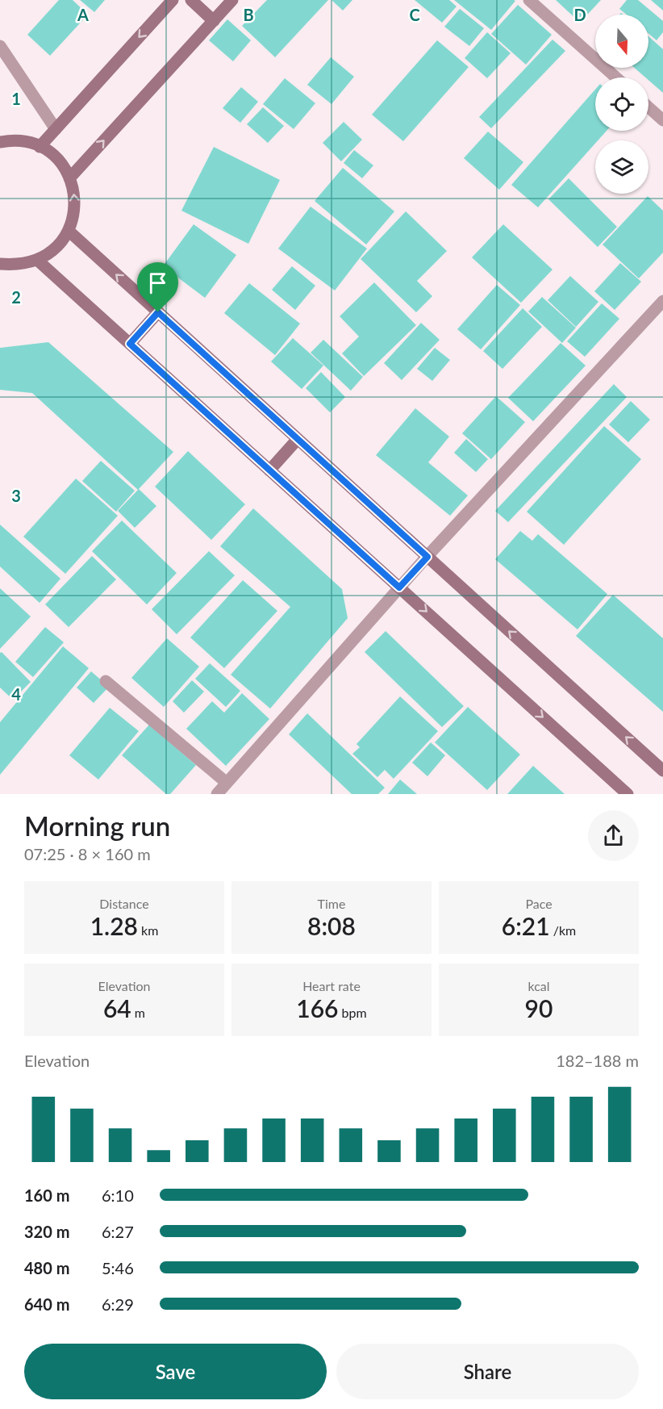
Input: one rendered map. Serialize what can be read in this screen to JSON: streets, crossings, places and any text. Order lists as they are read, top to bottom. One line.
{"north":"bottom","page":{"heading":["Morning run","07:25 · 8 × 160 m"],"stats":[["Distance","1.28 km"],["Time","8:08"],["Pace","6:21 /km"],["Elevation","64 m"],["Heart rate","166 bpm"],["kcal","90"]],"chart":["Elevation","182–188 m"],"list":[{"name":"160 m","note":"6:10"},{"name":"320 m","note":"6:27"},{"name":"480 m","note":"5:46"},{"name":"640 m","note":"6:29"}],"buttons":["Save","Share"]},"grid":{"columns":["A","B","C","D"],"rows":["1","2","3","4"]}}
